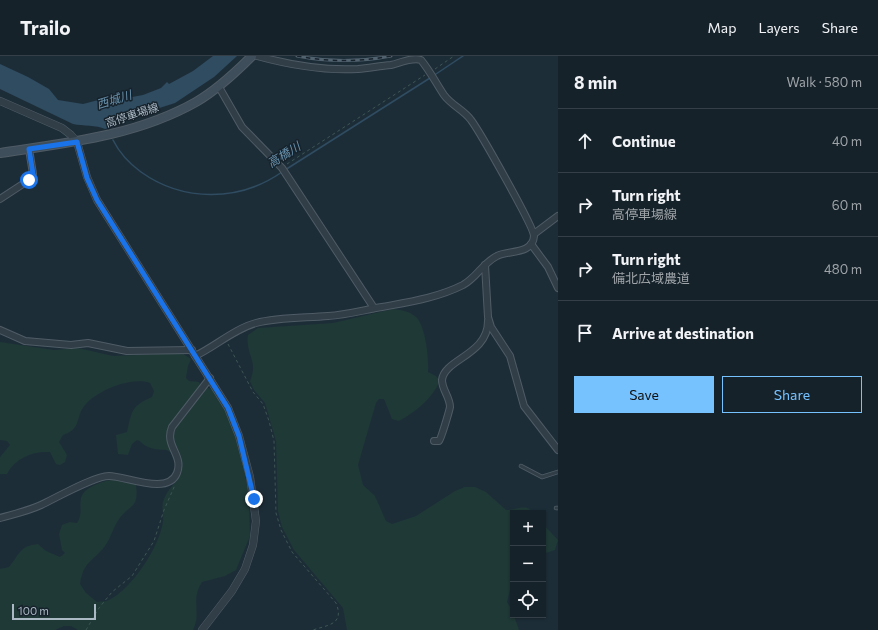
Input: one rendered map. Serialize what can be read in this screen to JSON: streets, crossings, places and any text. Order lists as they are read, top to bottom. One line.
{"streets":{"main road":["高停車場線"]},"water":["西城川","高橋川"],"scale_bar":"100 m","page":{"header":"Trailo","nav":["Map","Layers","Share"],"heading":["8 min","Walk · 580 m"],"list":[["Continue","40 m"],["Turn right","高停車場線","60 m"],["Turn right","備北広域農道","480 m"],"Arrive at destination"],"buttons":["Save","Share"],"map_buttons":["+","−"],"scale":"100 m"}}
